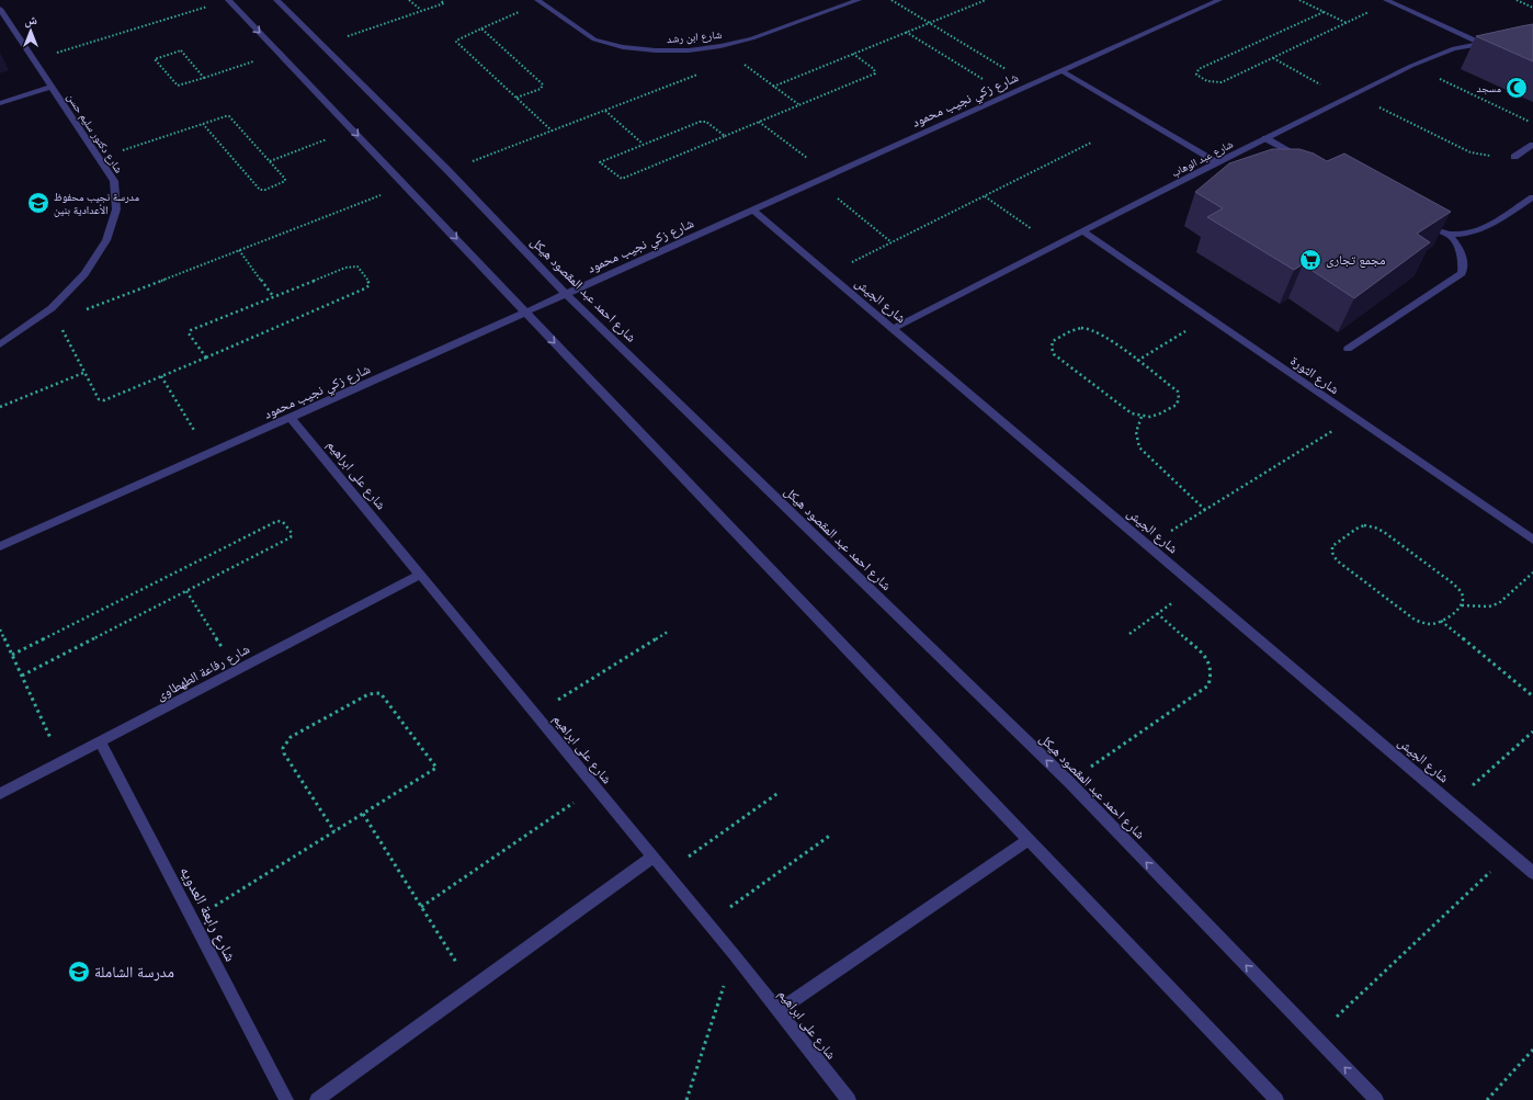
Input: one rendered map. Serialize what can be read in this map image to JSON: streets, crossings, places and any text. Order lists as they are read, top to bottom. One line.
{"streets":{"street":["شارع ابن رشد","شارع زكي نجيب محمود","شارع دكتور سليم حسن","شارع عبد الوهاب","شارع احمد عبد المقصود هيكل","شارع الجيش","شارع الثورة","شارع على ابراهيم","شارع رفاعة الطهطاوى","شارع رابعة العدويه"]},"crossings":[["شارع زكي نجيب محمود","شارع احمد عبد المقصود هيكل"],["شارع زكي نجيب محمود","شارع الجيش"],["شارع زكي نجيب محمود","شارع على ابراهيم"],["شارع عبد الوهاب","شارع الجيش"],["شارع عبد الوهاب","شارع الثورة"],["شارع على ابراهيم","شارع رفاعة الطهطاوى"],["شارع رفاعة الطهطاوى","شارع رابعة العدويه"]],"places":{"mosque":["مسجد"],"school or university":["مدرسة نجيب محفوظ الأعدادية بنين","مدرسة الشاملة"],"supermarket":["مجمع تجارى"]},"north":"top"}
